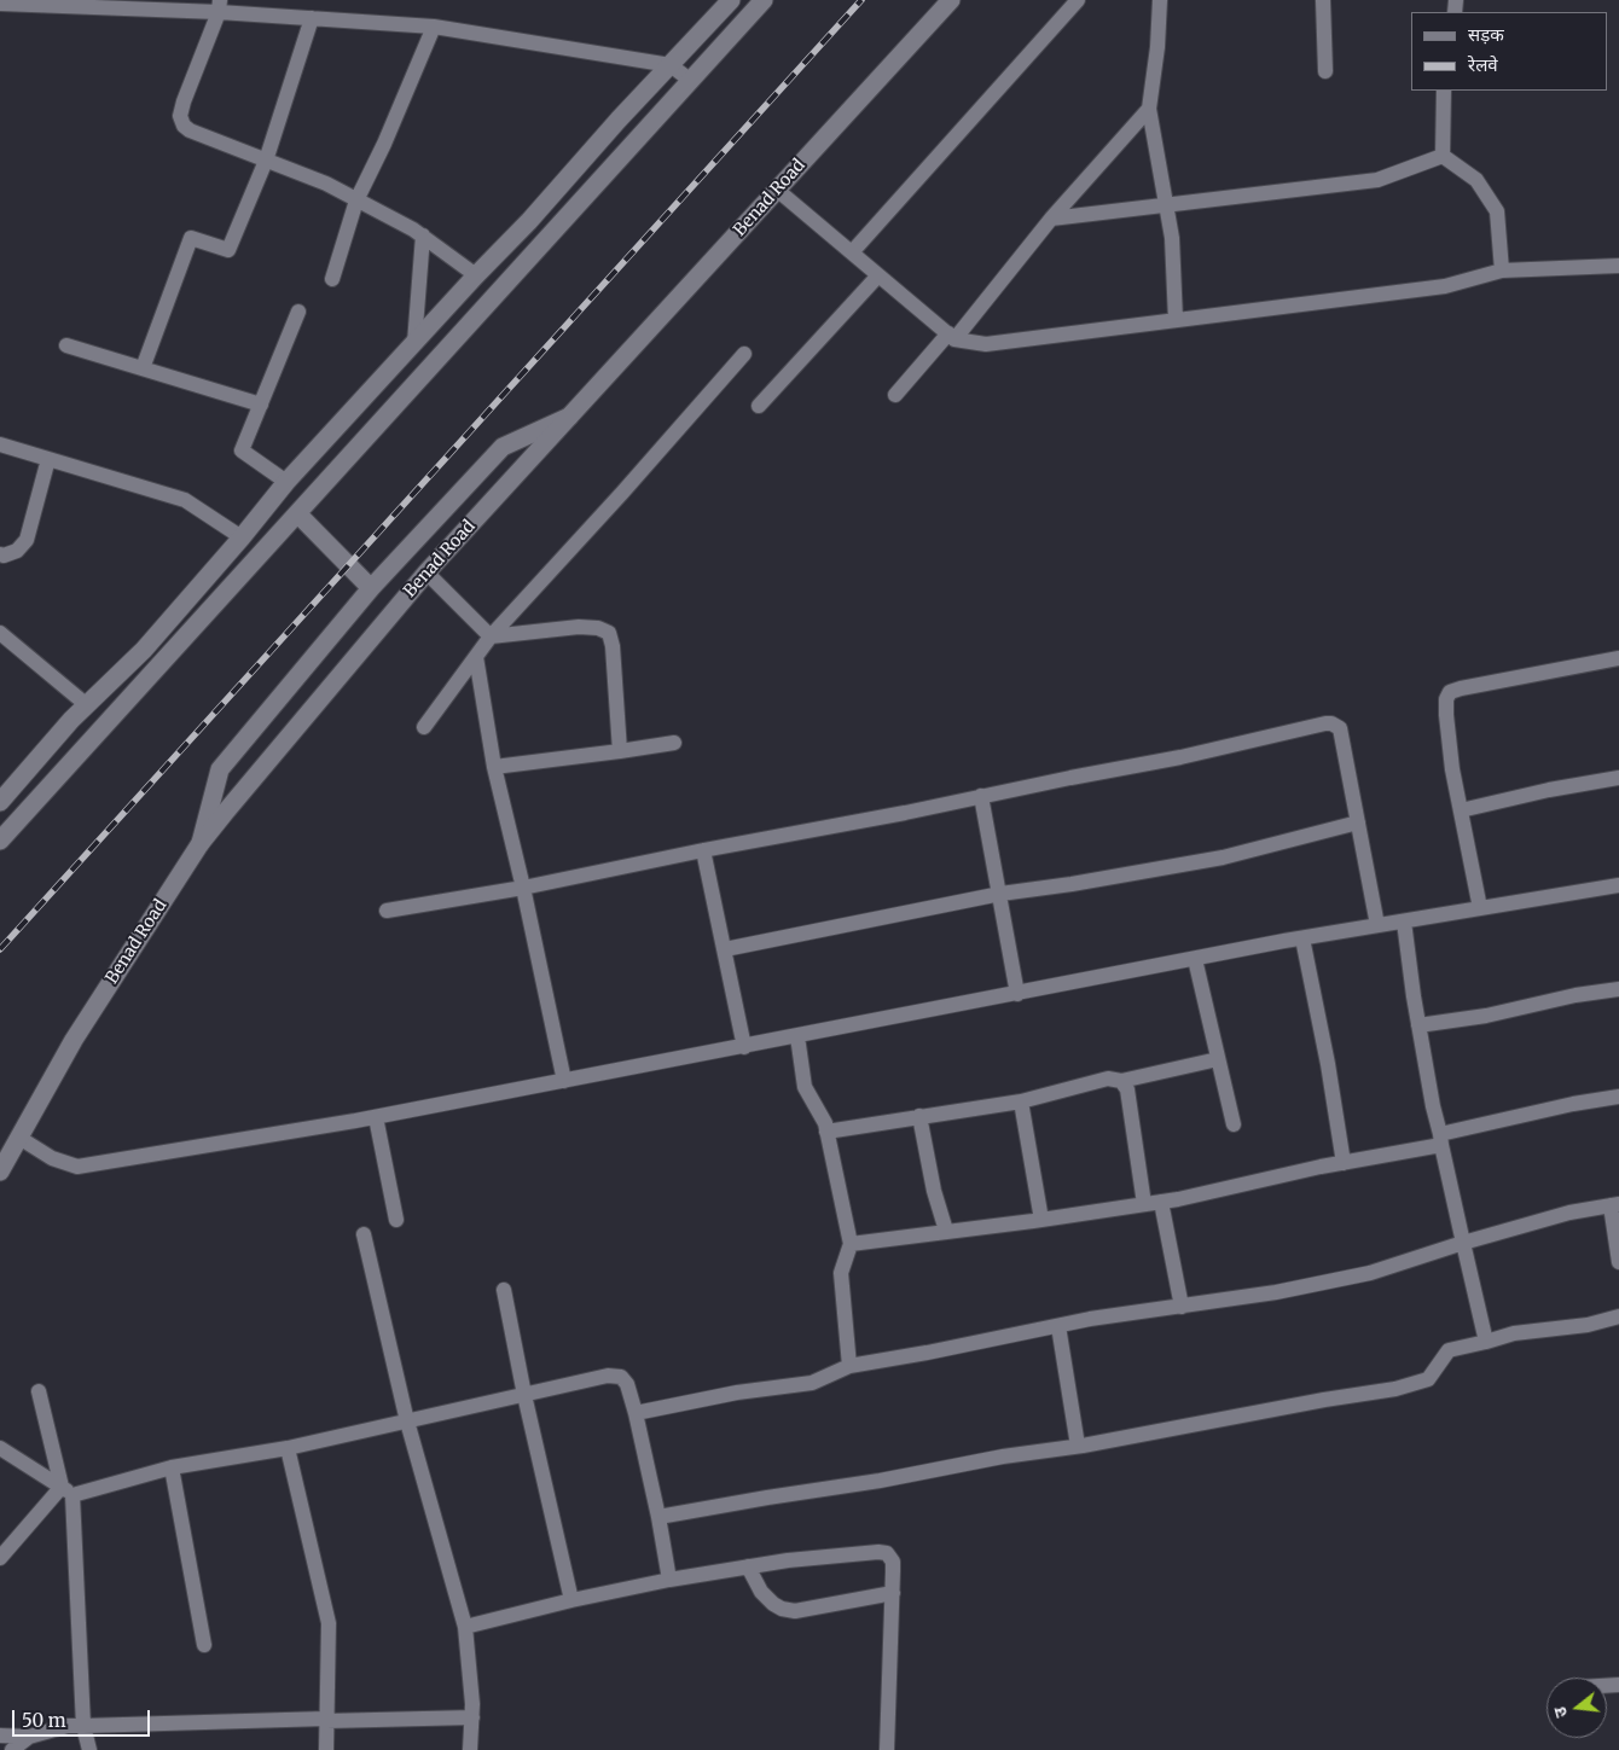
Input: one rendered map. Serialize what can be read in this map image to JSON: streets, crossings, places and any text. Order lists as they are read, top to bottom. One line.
{"streets":{"street":["Benad Road"]},"legend":["सड़क","रेलवे"],"scale_bar":"50 m","north":"left"}
